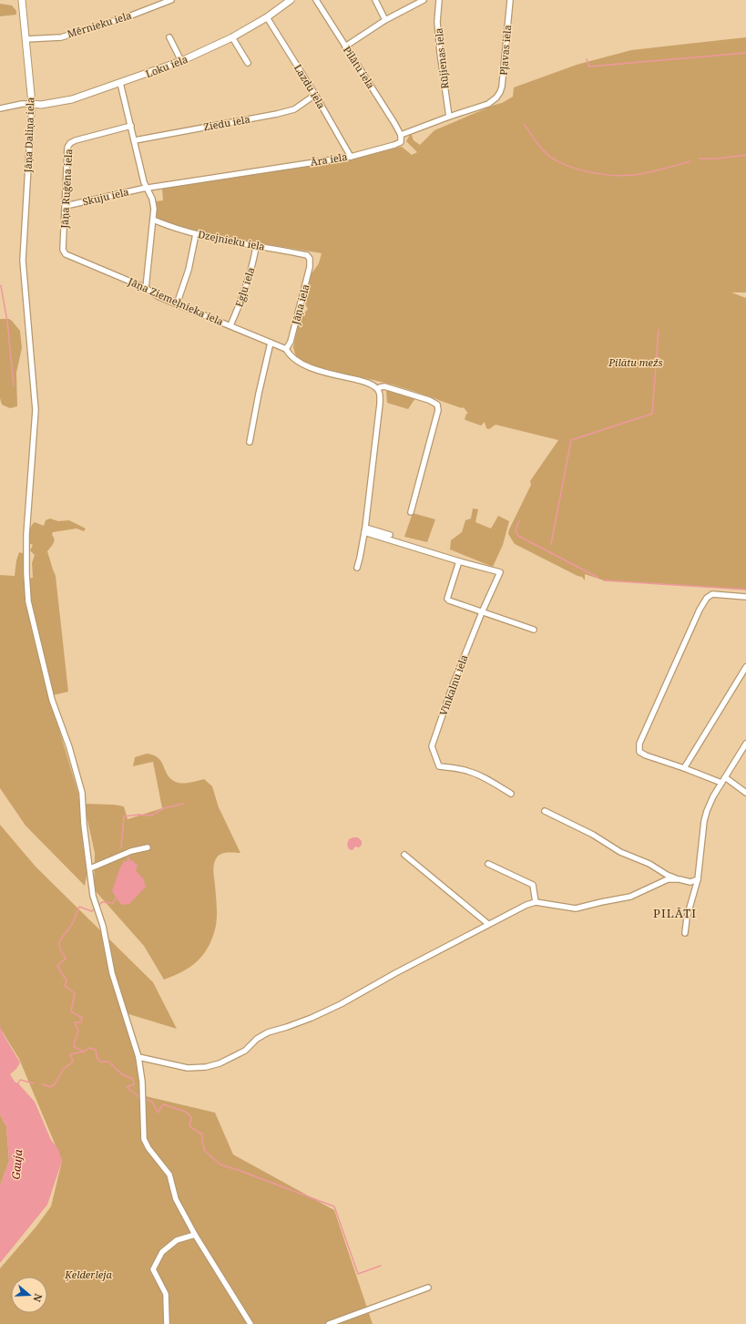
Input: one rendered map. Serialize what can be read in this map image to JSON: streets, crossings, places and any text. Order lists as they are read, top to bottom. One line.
{"streets":{"street":["Mērnieku iela","Pļavas iela","Rūjienas iela","Loku iela","Pilātu iela","Lazdu iela","Ziedu iela","Jāņa Daliņa iela","Āra iela","Jāņa Ruģēna iela","Skuju iela","Dzejnieku iela","Egļu iela","Jāņa Ziemeļnieka iela","Jāņa iela","Vīnkalnu iela"]},"crossings":[["Mērnieku iela","Jāņa Daliņa iela"],["Pļavas iela","Āra iela"],["Rūjienas iela","Āra iela"],["Loku iela","Lazdu iela"],["Loku iela","Jāņa Daliņa iela"],["Pilātu iela","Āra iela"],["Lazdu iela","Ziedu iela"],["Lazdu iela","Āra iela"],["Āra iela","Skuju iela"],["Jāņa Ruģēna iela","Skuju iela"],["Jāņa Ruģēna iela","Jāņa Ziemeļnieka iela"],["Dzejnieku iela","Egļu iela"],["Dzejnieku iela","Jāņa iela"],["Egļu iela","Jāņa Ziemeļnieka iela"],["Jāņa Ziemeļnieka iela","Jāņa iela"]],"districts":["PILĀTI"],"water":["Gauja"],"parks":["Pilātu mežs","Ķelderleja"],"north":"right"}
